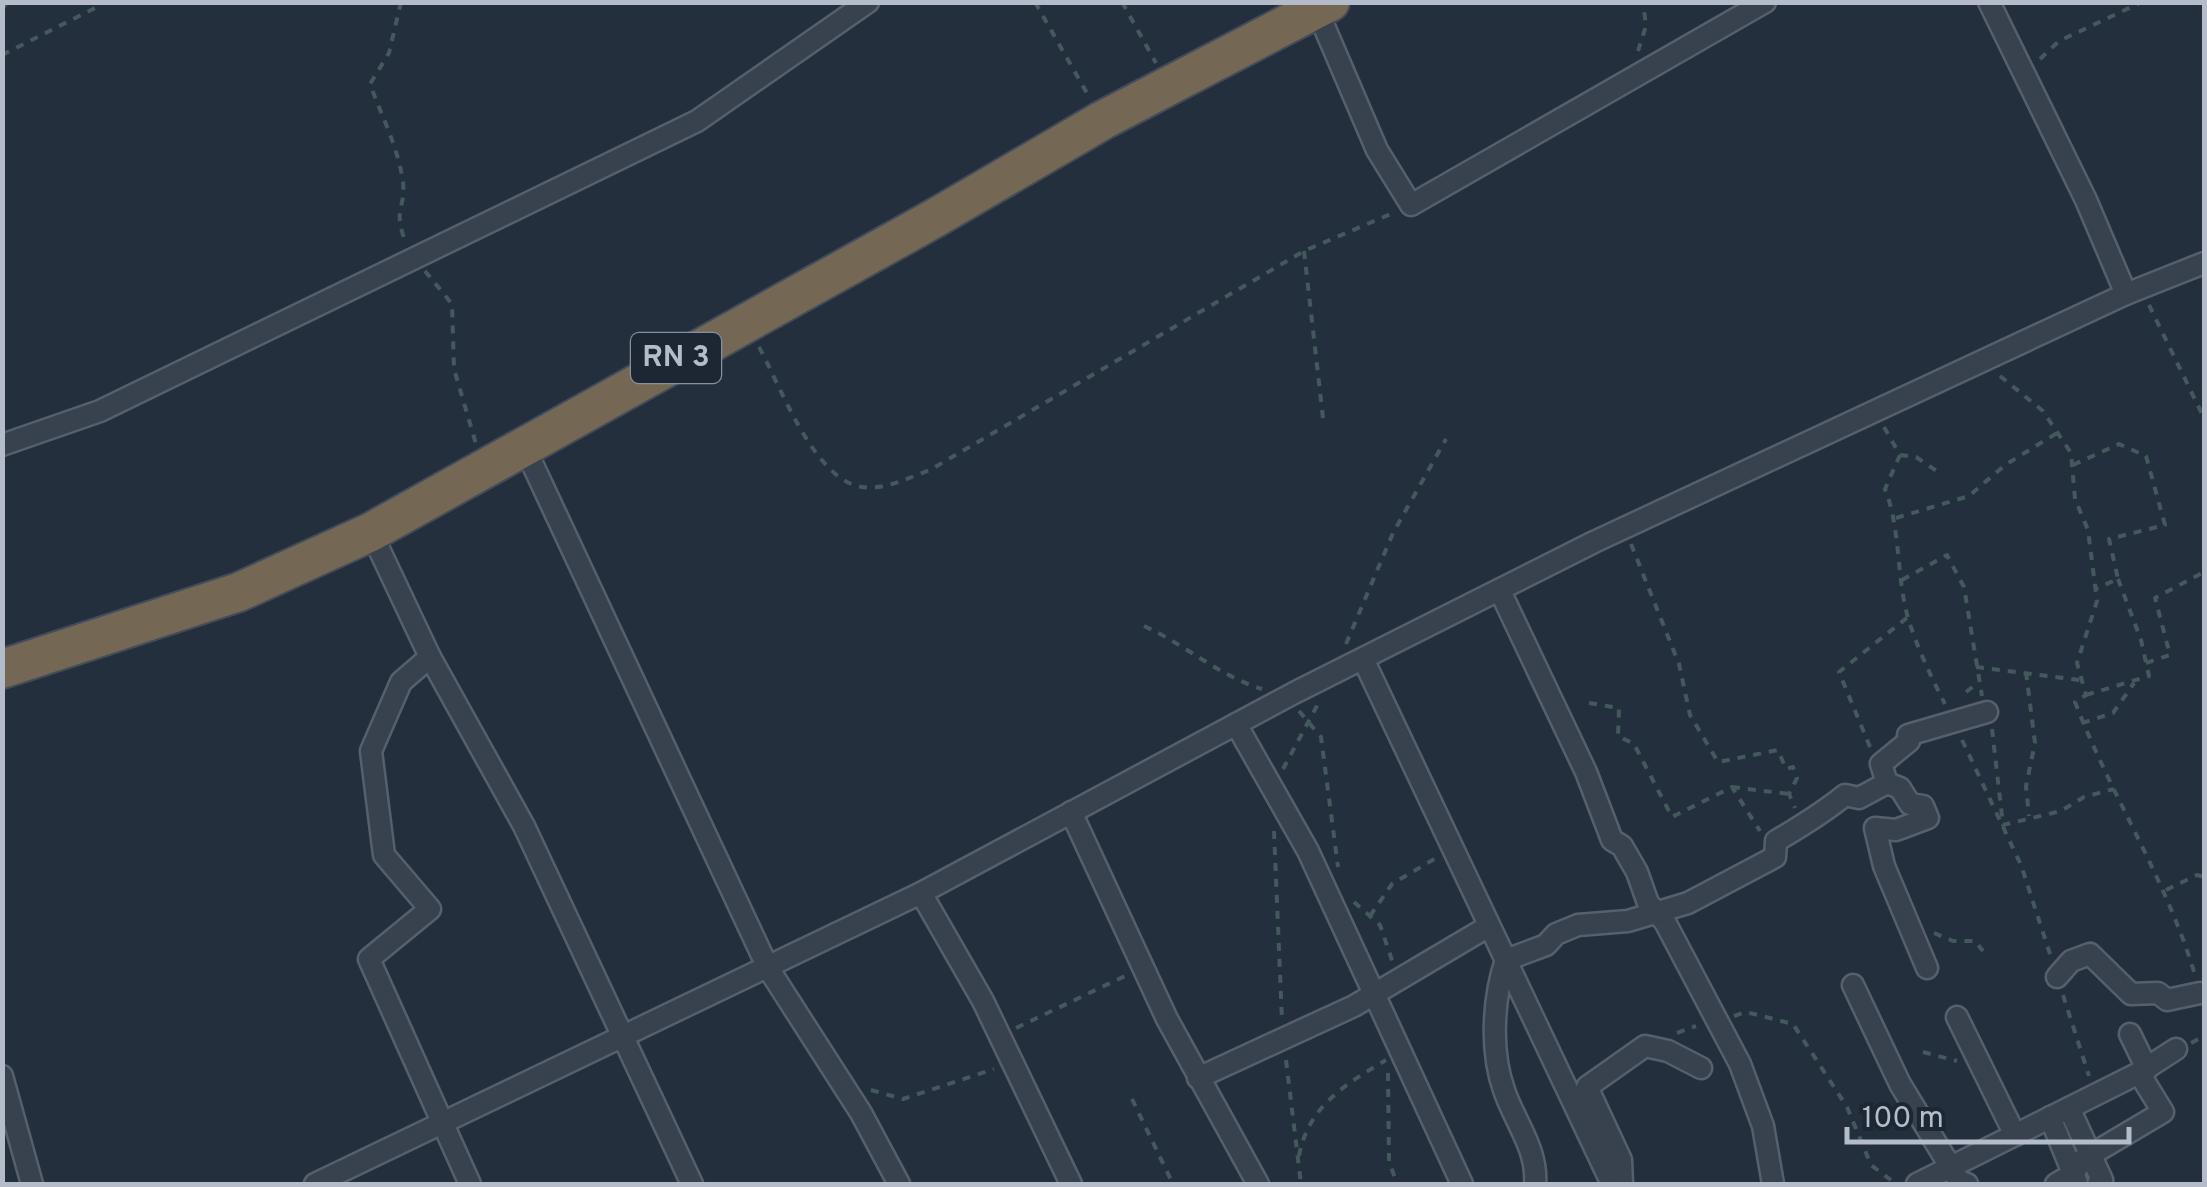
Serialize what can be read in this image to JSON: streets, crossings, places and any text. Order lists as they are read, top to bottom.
{
  "streets": {
    "highway": ["RN 3"]
  },
  "scale_bar": "100 m"
}
